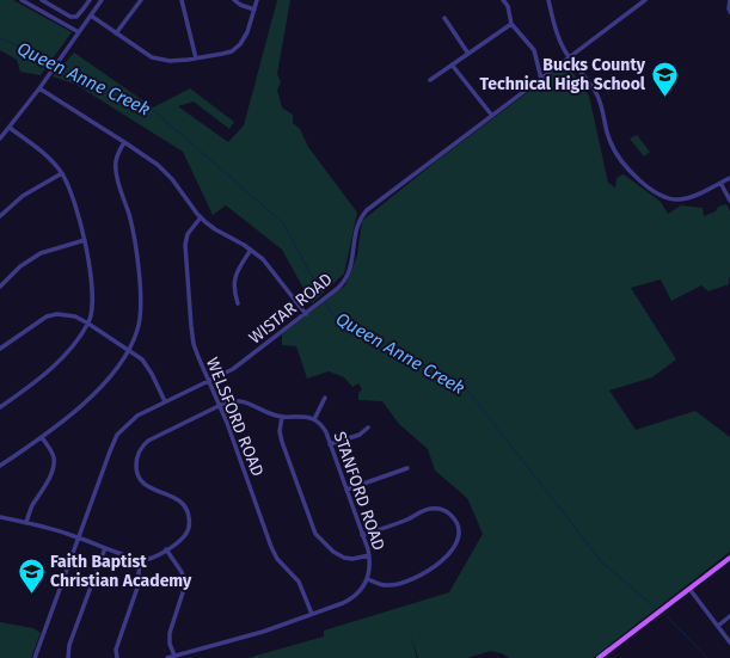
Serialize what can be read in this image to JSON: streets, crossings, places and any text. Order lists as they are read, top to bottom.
{
  "streets": {
    "street": ["WISTAR ROAD", "WELSFORD ROAD", "STANFORD ROAD"]
  },
  "crossings": [
    ["WISTAR ROAD", "WELSFORD ROAD"],
    ["WELSFORD ROAD", "STANFORD ROAD"]
  ],
  "water": ["Queen Anne Creek"],
  "places": {
    "school or university": ["Bucks County Technical High School", "Faith Baptist Christian Academy"]
  }
}
